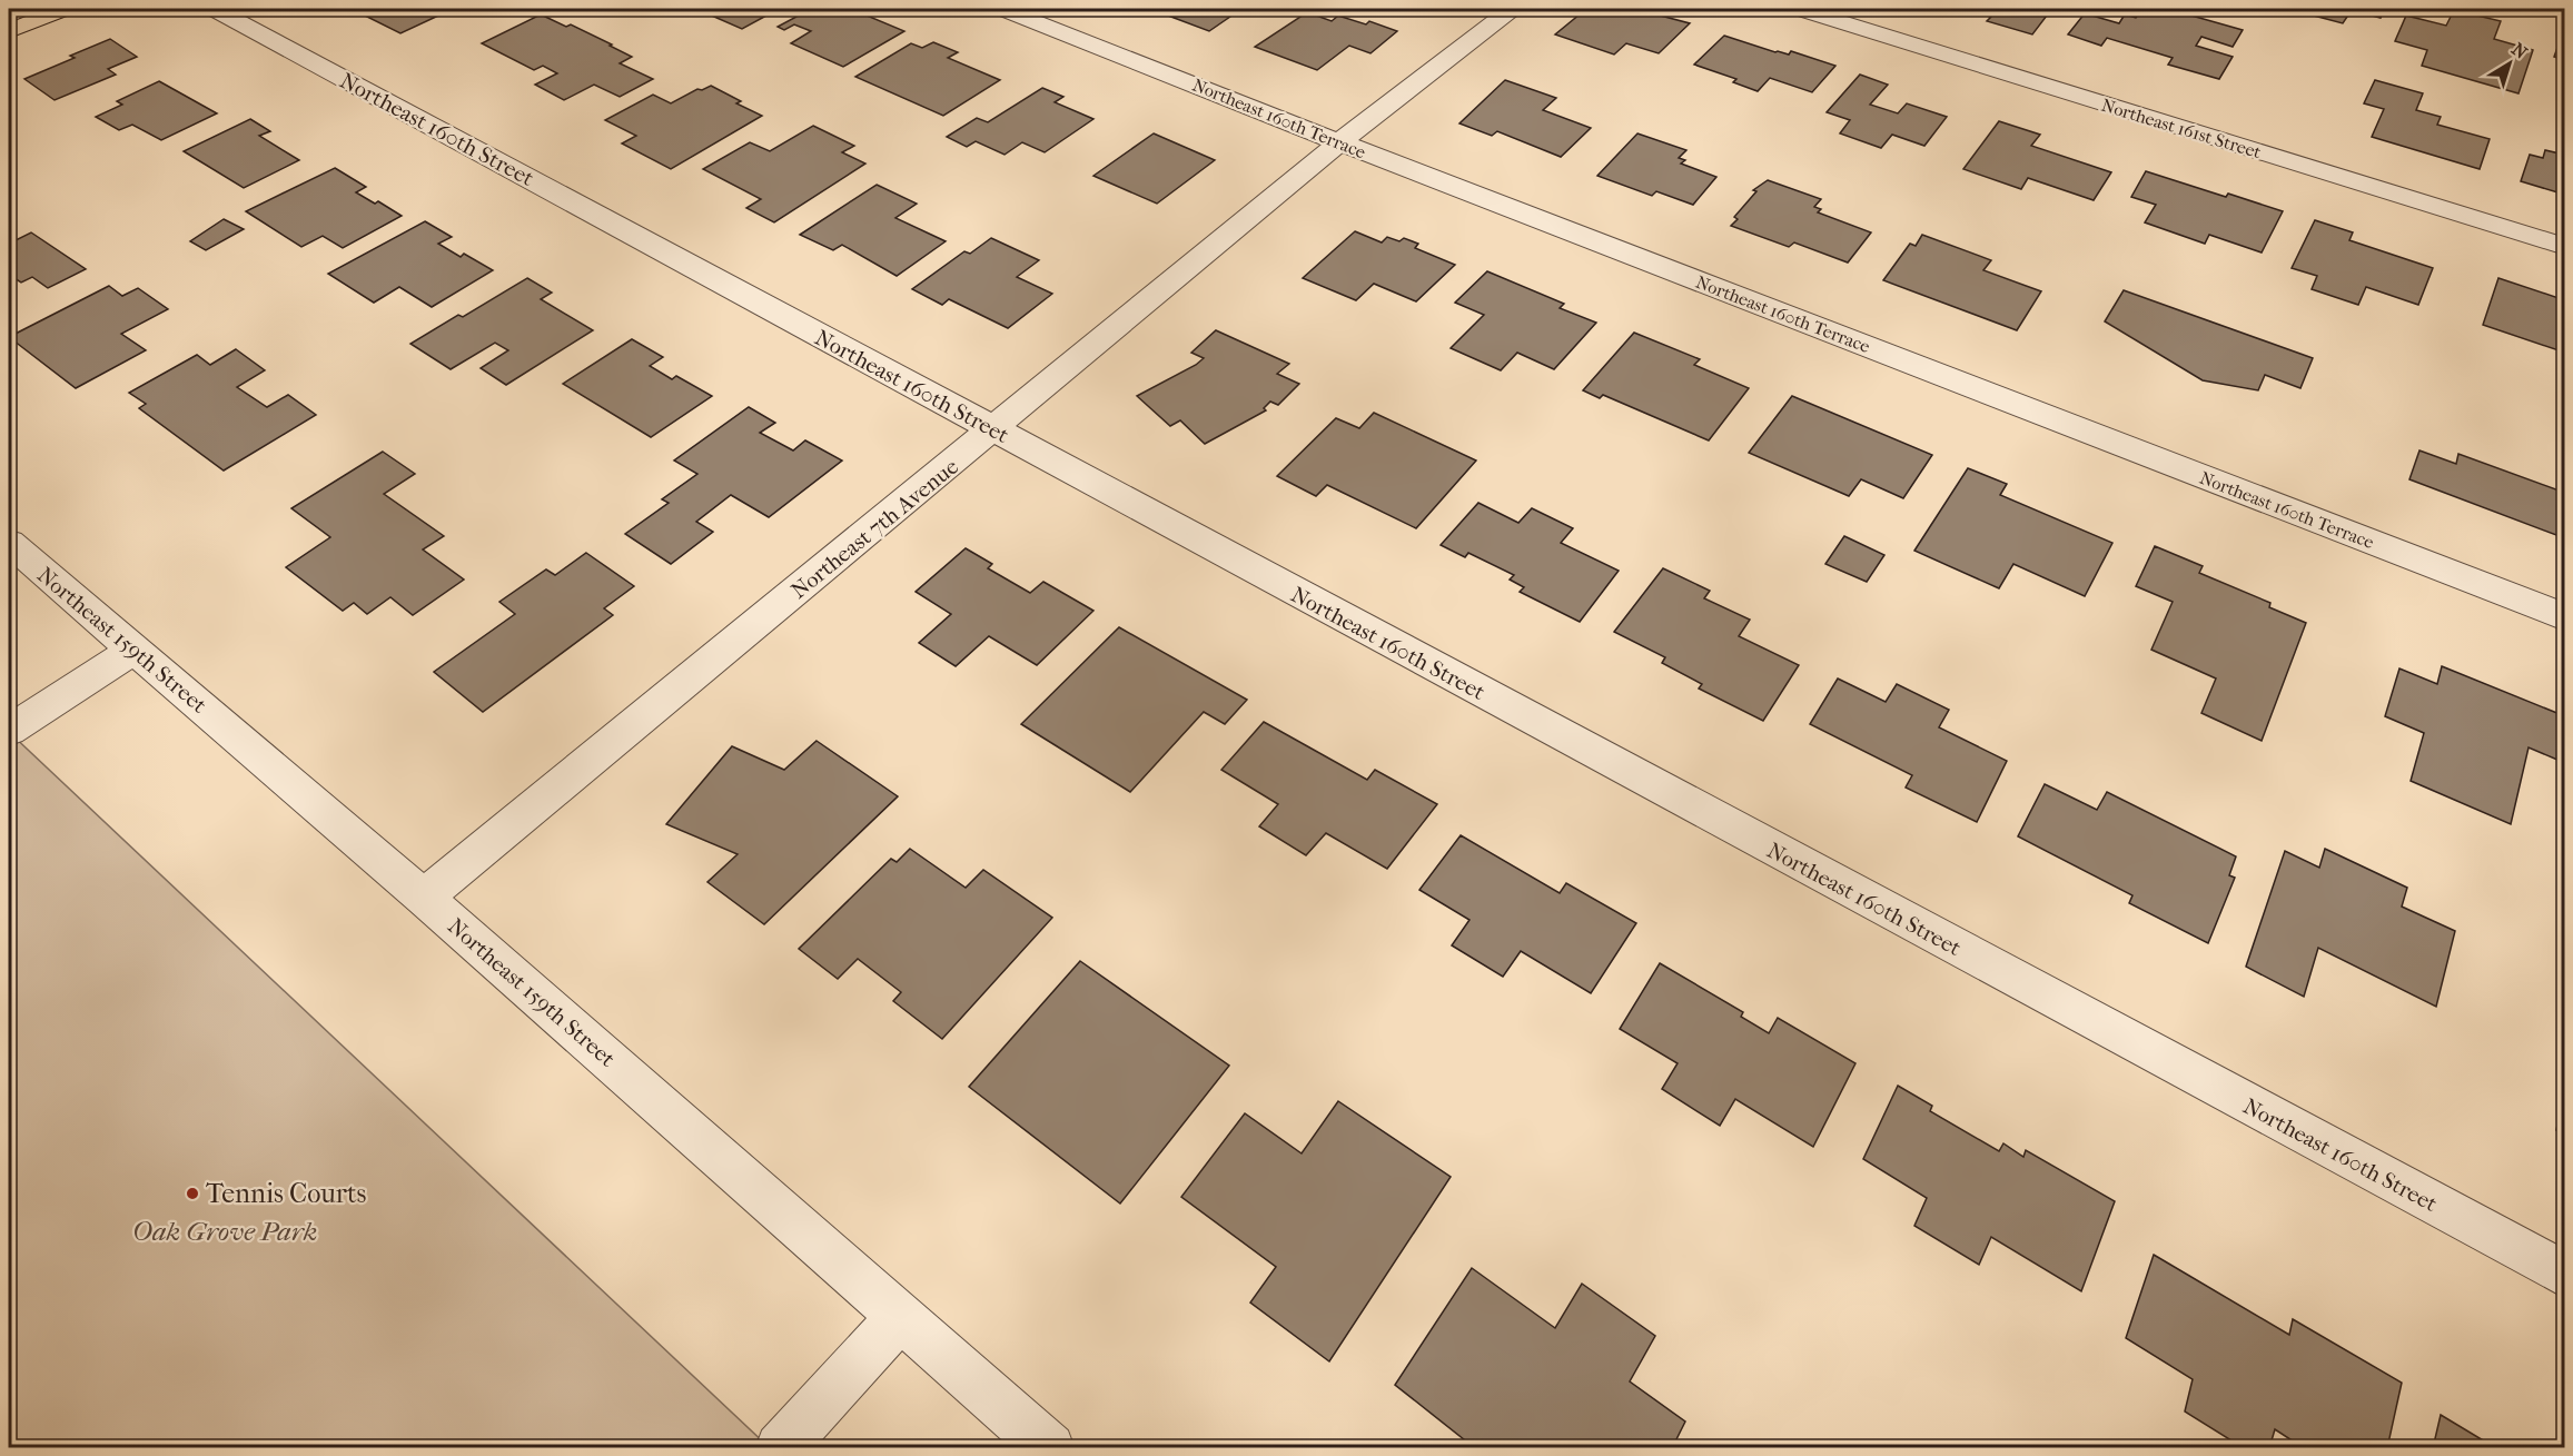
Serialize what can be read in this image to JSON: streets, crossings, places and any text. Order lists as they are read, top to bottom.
{
  "streets": {
    "street": [
      "Northeast 160th Terrace",
      "Northeast 161st Street",
      "Northeast 160th Street",
      "Northeast 7th Avenue",
      "Northeast 159th Street"
    ]
  },
  "crossings": [
    ["Northeast 160th Terrace", "Northeast 7th Avenue"],
    ["Northeast 160th Street", "Northeast 7th Avenue"],
    ["Northeast 7th Avenue", "Northeast 159th Street"]
  ],
  "parks": ["Oak Grove Park"],
  "places": ["Tennis Courts"],
  "north": "top right"
}
